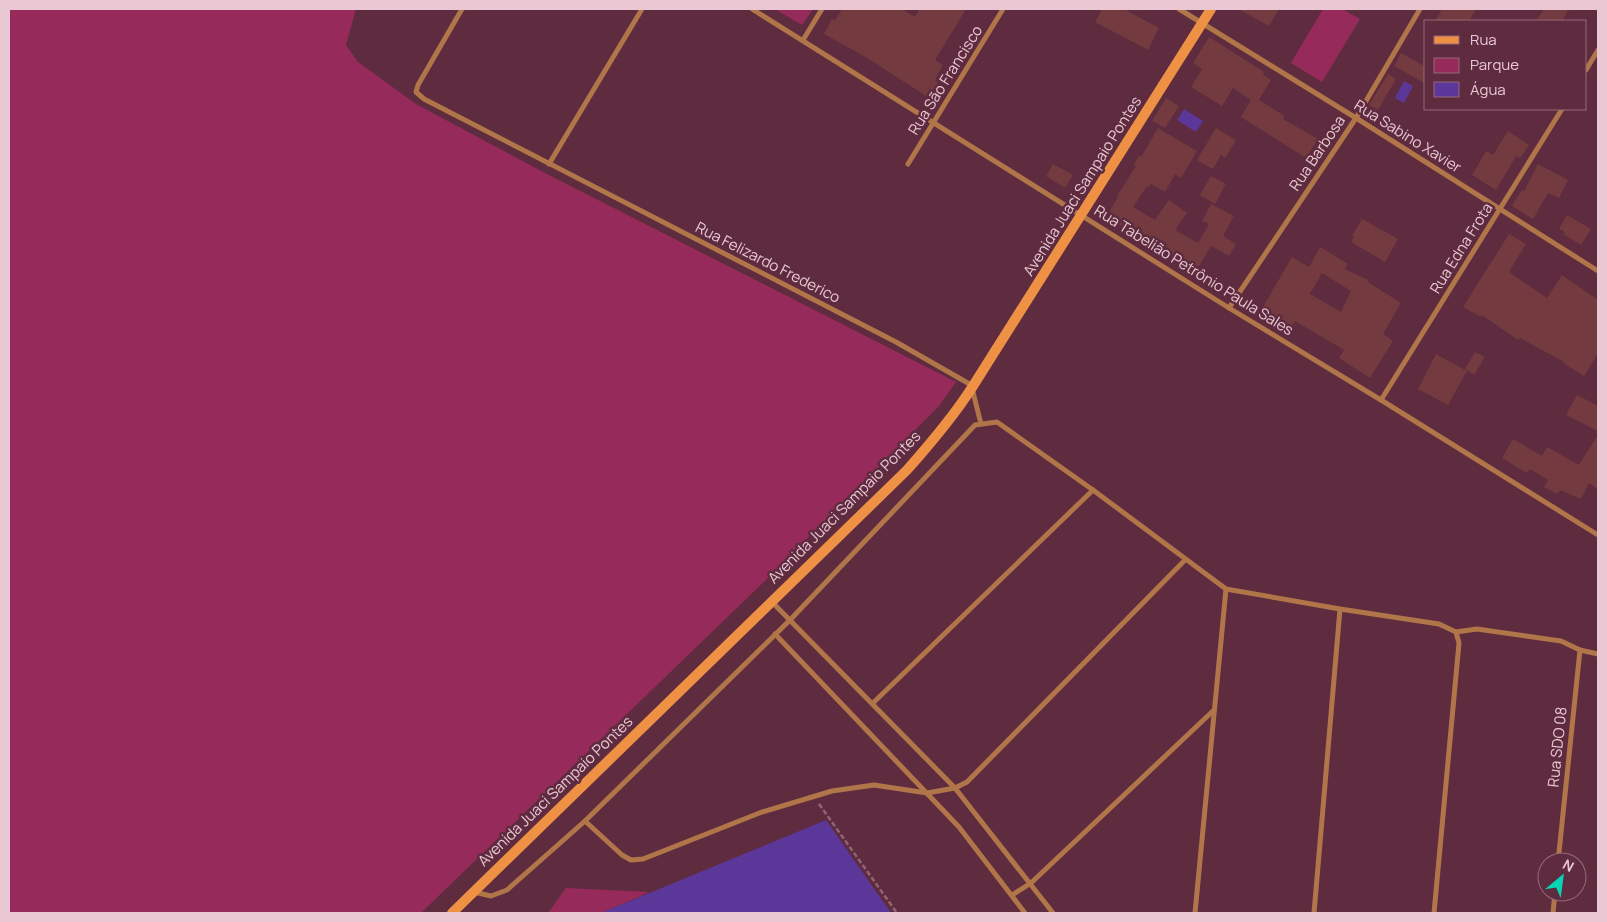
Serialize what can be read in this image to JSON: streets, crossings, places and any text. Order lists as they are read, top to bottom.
{
  "streets": {
    "main road": ["Avenida Juaci Sampaio Pontes"],
    "street": [
      "Rua São Francisco",
      "Rua Sabino Xavier",
      "Rua Barbosa",
      "Rua Edna Frota",
      "Rua Felizardo Frederico",
      "Rua Tabelião Petrônio Paula Sales",
      "Rua SDO 08"
    ]
  },
  "crossings": [
    ["Rua São Francisco", "Rua Tabelião Petrônio Paula Sales"],
    ["Rua Sabino Xavier", "Rua Barbosa"],
    ["Rua Sabino Xavier", "Avenida Juaci Sampaio Pontes"],
    ["Rua Sabino Xavier", "Rua Edna Frota"],
    ["Rua Barbosa", "Rua Tabelião Petrônio Paula Sales"],
    ["Avenida Juaci Sampaio Pontes", "Rua Felizardo Frederico"],
    ["Avenida Juaci Sampaio Pontes", "Rua Tabelião Petrônio Paula Sales"],
    ["Rua Edna Frota", "Rua Tabelião Petrônio Paula Sales"]
  ],
  "legend": ["Rua", "Parque", "Água"],
  "north": "top right"
}
